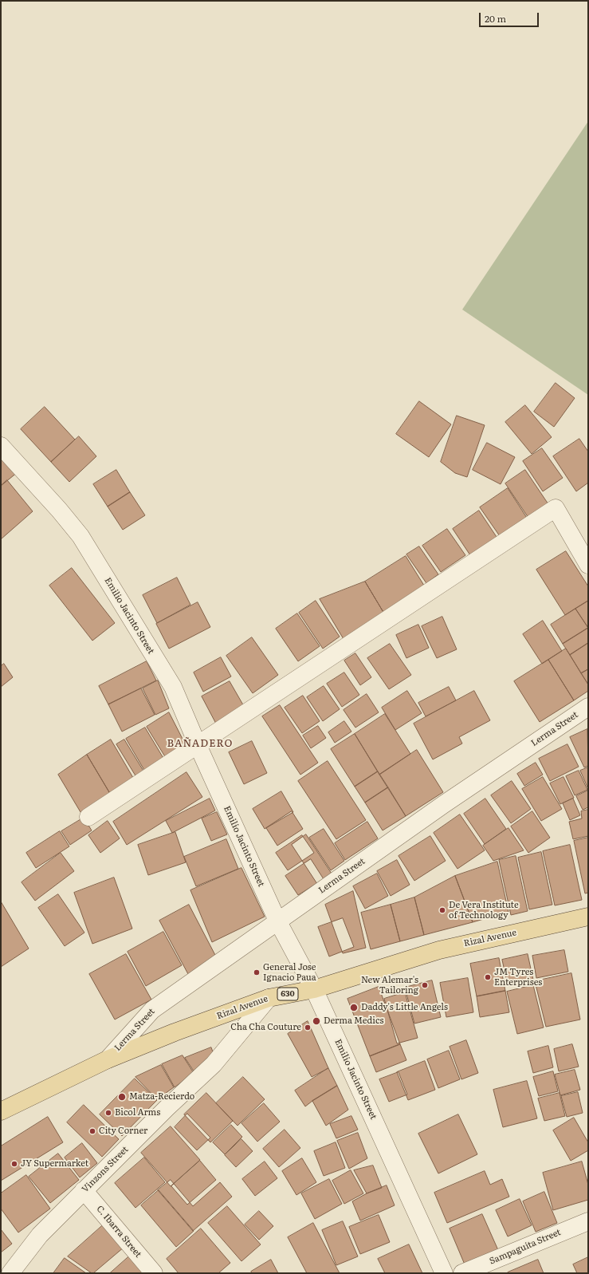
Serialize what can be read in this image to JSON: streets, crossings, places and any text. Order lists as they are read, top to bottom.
{
  "streets": {
    "main road": ["Rizal Avenue", "630"],
    "street": [
      "Emilio Jacinto Street",
      "Lerma Street",
      "Vinzons Street",
      "C. Ibarra Street",
      "Sampaguita Street"
    ]
  },
  "crossings": [
    ["Emilio Jacinto Street", "Lerma Street"],
    ["Emilio Jacinto Street", "Rizal Avenue"],
    ["Lerma Street", "Rizal Avenue"],
    ["Rizal Avenue", "Vinzons Street"],
    ["Vinzons Street", "C. Ibarra Street"]
  ],
  "districts": ["BAÑADERO"],
  "places": [
    "De Vera Institute of Technology",
    "General Jose Ignacio Paua",
    "JM Tyres Enterprises",
    "New Alemar's Tailoring",
    "Daddy's Little Angels",
    "Derma Medics",
    "Cha Cha Couture",
    "Matza-Recierdo",
    "Bicol Arms",
    "City Corner",
    "JY Supermarket"
  ],
  "scale_bar": "20 m"
}
